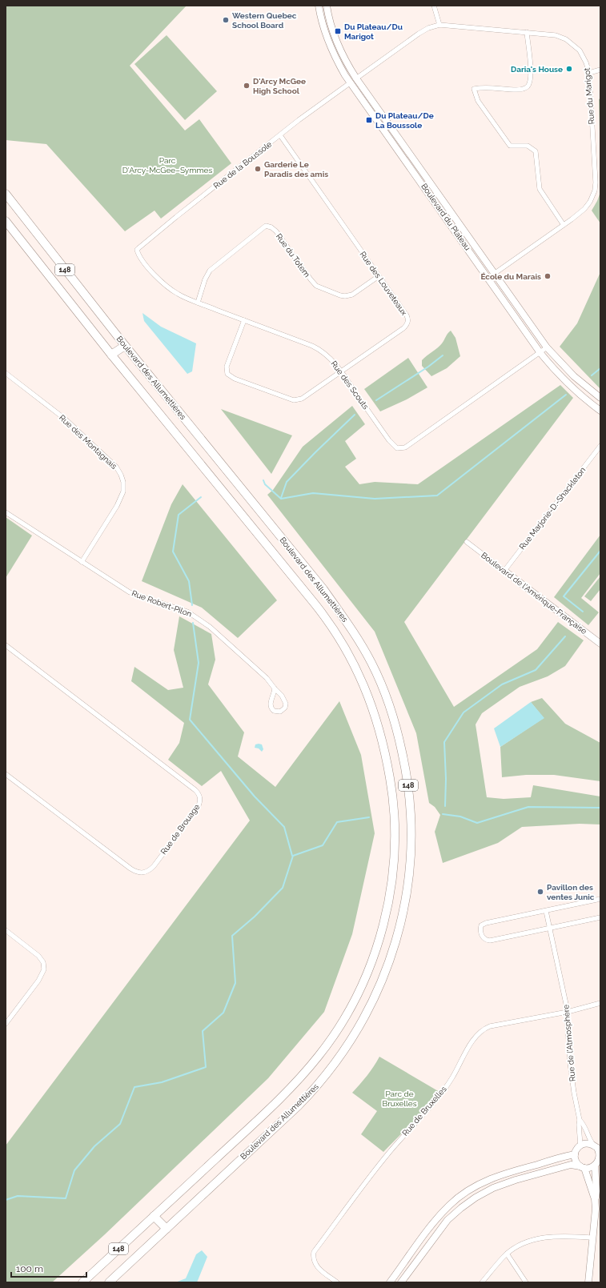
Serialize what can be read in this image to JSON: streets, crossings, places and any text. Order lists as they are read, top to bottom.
{
  "streets": {
    "highway": ["148", "Boulevard des Allumettières"],
    "main road": ["Boulevard du Plateau", "Boulevard de l'Amérique-Française"],
    "street": [
      "Rue du Marigot",
      "Rue de la Boussole",
      "Rue du Totem",
      "Rue des Louveteaux",
      "Rue des Scouts",
      "Rue des Montagnais",
      "Rue Marjorie-D.-Shackleton",
      "Rue Robert-Pilon",
      "Rue de Brouage",
      "Rue de l'Atmosphère",
      "Rue de Bruxelles"
    ]
  },
  "crossings": [
    ["Rue du Marigot", "Boulevard du Plateau"],
    ["Rue de la Boussole", "Boulevard du Plateau"],
    ["Rue de la Boussole", "Rue des Louveteaux"],
    ["Rue de la Boussole", "Rue des Scouts"],
    ["Boulevard du Plateau", "Rue des Scouts"],
    ["Rue du Totem", "Rue des Louveteaux"],
    ["Rue du Totem", "Rue des Scouts"],
    ["Rue des Louveteaux", "Rue des Scouts"],
    ["Rue des Montagnais", "Rue Robert-Pilon"],
    ["Rue Marjorie-D.-Shackleton", "Boulevard de l'Amérique-Française"],
    ["Rue de l'Atmosphère", "Rue de Bruxelles"]
  ],
  "parks": ["Parc D'Arcy-McGee–Symmes", "Parc de Bruxelles"],
  "places": {
    "other": [
      "Western Quebec School Board",
      "Daria's House",
      "D'Arcy McGee High School",
      "Garderie Le Paradis des amis",
      "École du Marais",
      "Pavillon des ventes Junic"
    ],
    "transit": ["Du Plateau/Du Marigot", "Du Plateau/De La Boussole"]
  },
  "scale_bar": "100 m"
}
